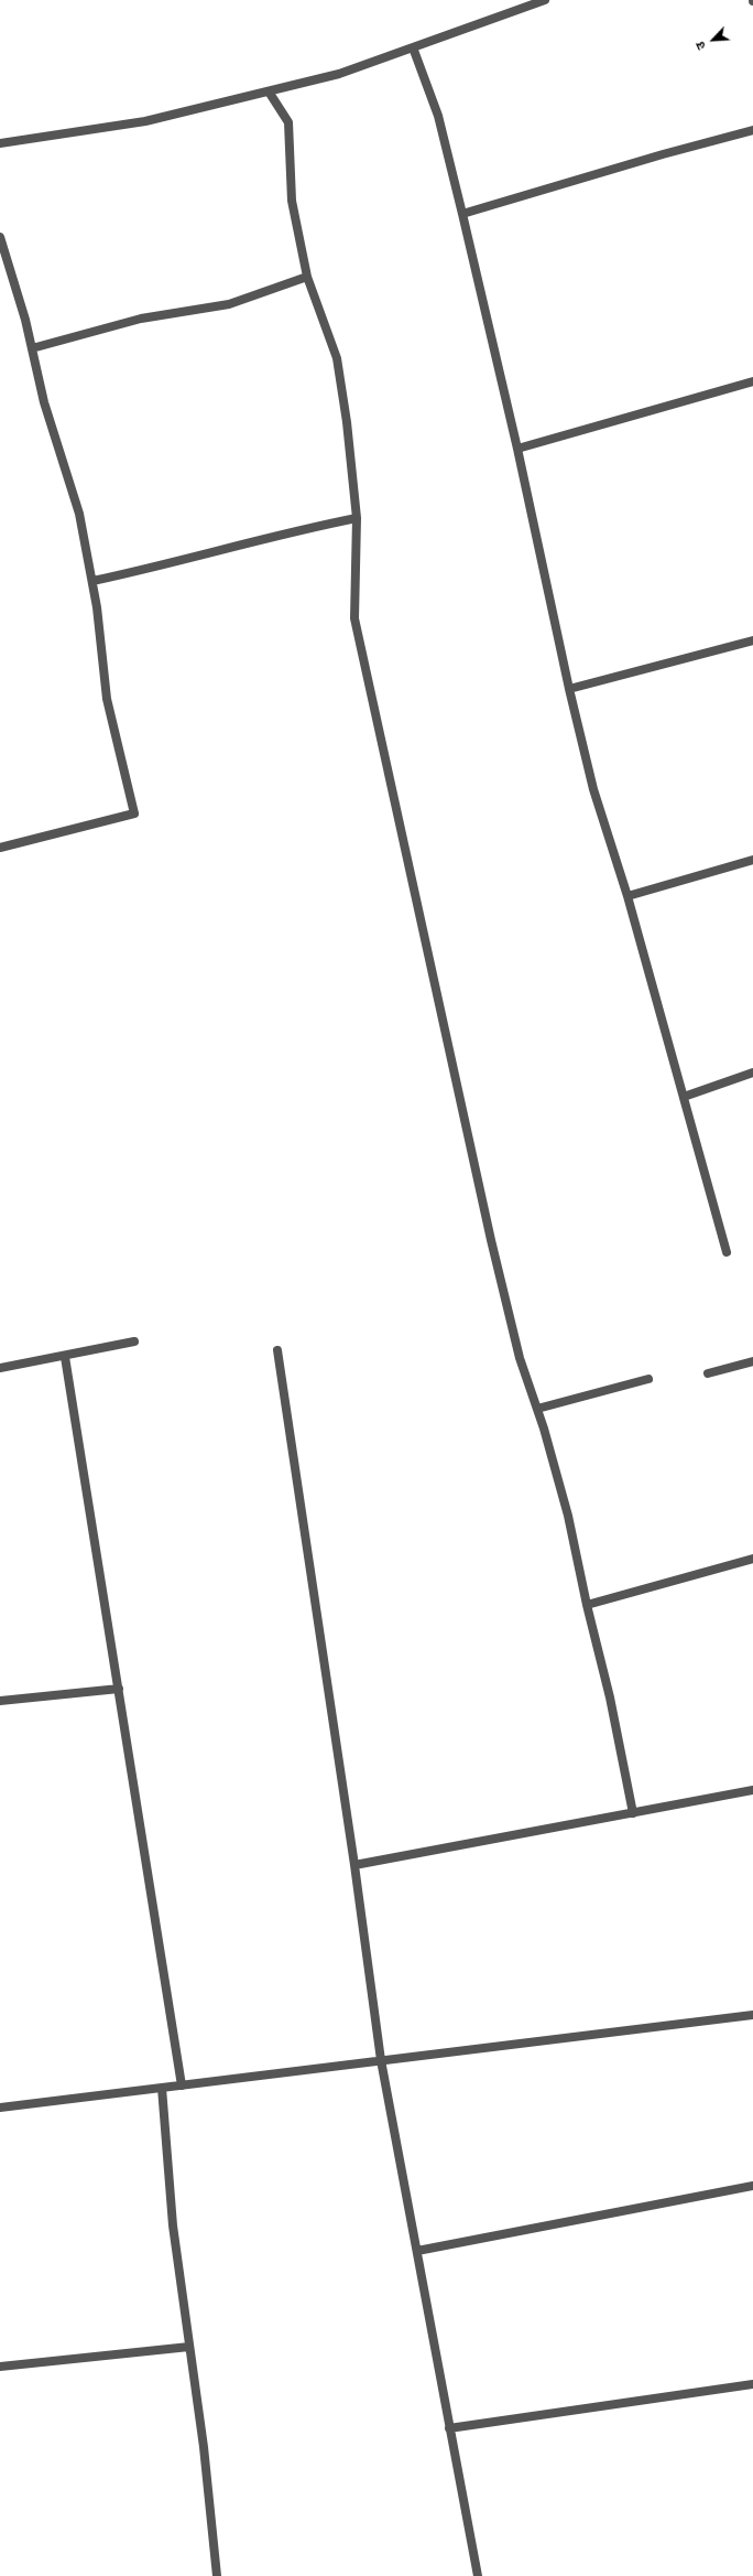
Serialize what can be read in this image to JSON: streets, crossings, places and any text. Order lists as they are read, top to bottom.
{
  "north": "bottom left"
}
